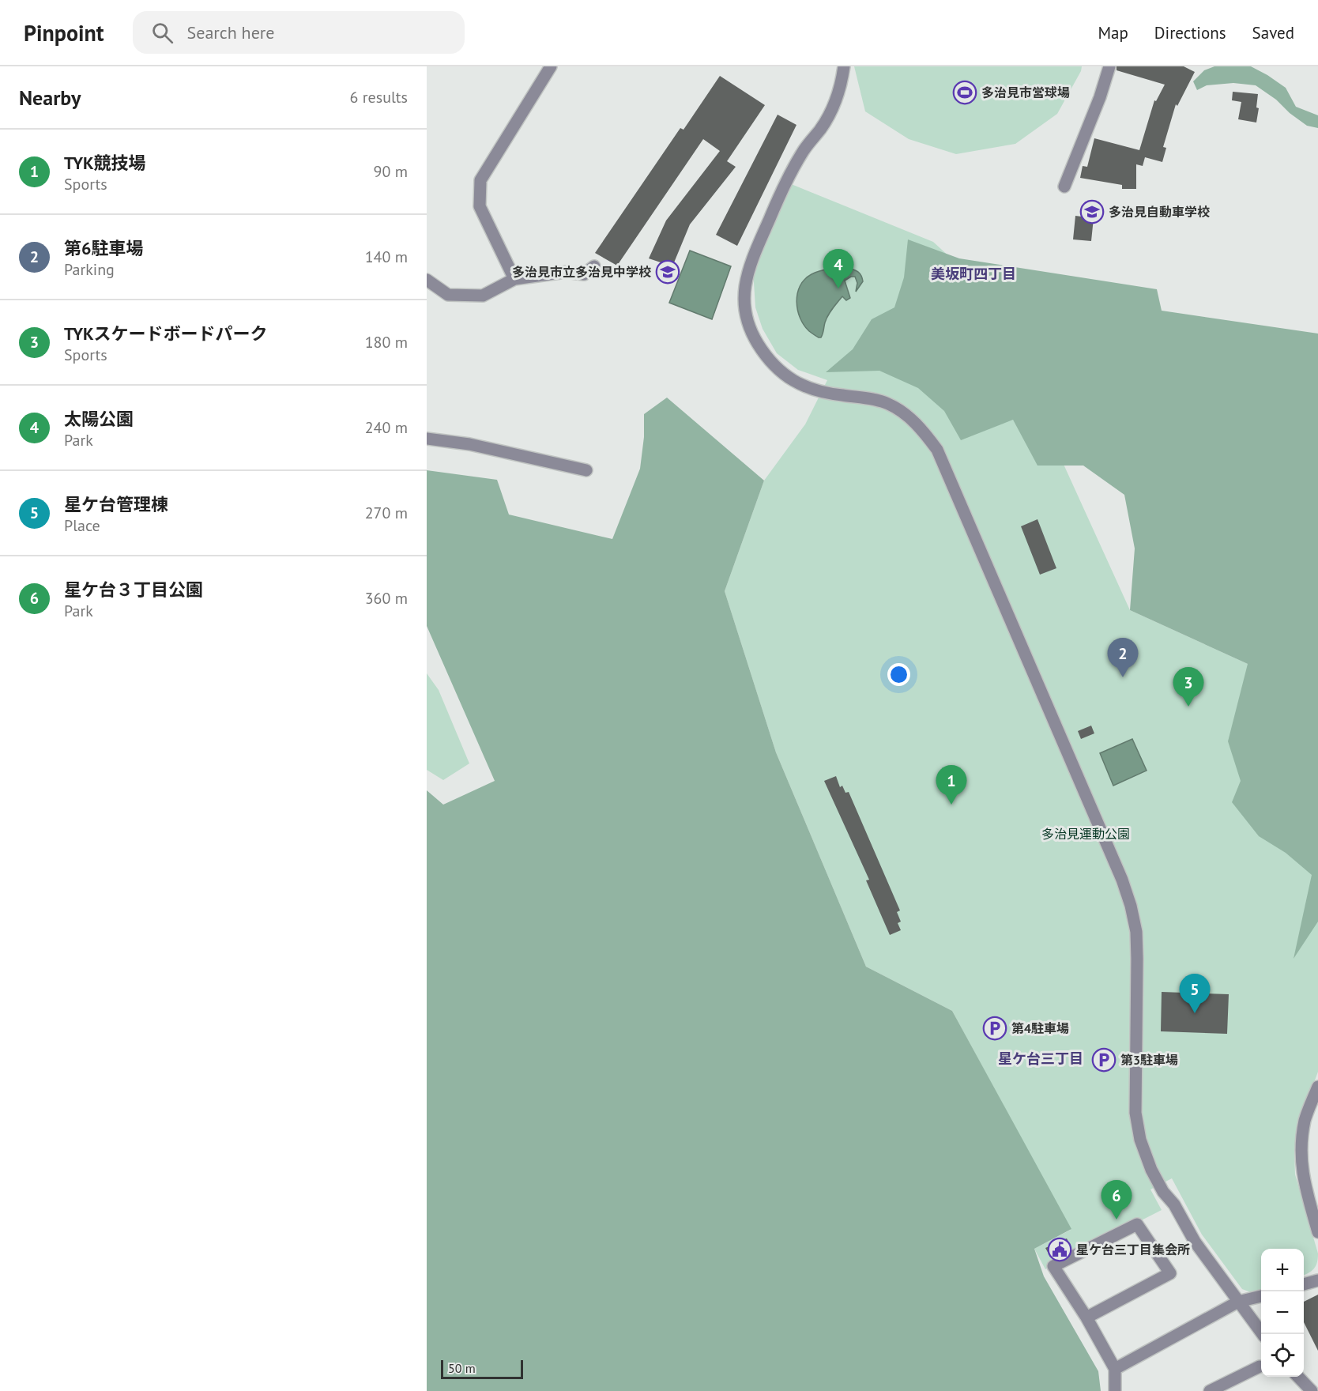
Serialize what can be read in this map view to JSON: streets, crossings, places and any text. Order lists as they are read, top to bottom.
{
  "districts": ["美坂町四丁目", "星ケ台三丁目"],
  "parks": ["多治見運動公園"],
  "places": {
    "sports": ["多治見市営球場"],
    "school or university": ["多治見自動車学校", "多治見市立多治見中学校"],
    "parking": ["第4駐車場", "第3駐車場"],
    "public building": ["星ケ台三丁目集会所"]
  },
  "scale_bar": "50 m",
  "page": {
    "header": "Pinpoint",
    "search": "Search here",
    "nav": ["Map", "Directions", "Saved"],
    "heading": ["Nearby", "6 results"],
    "list": [
      {
        "mark": "1",
        "name": "TYK競技場",
        "note": "Sports",
        "value": "90 m"
      },
      {
        "mark": "2",
        "name": "第6駐車場",
        "note": "Parking",
        "value": "140 m"
      },
      {
        "mark": "3",
        "name": "TYKスケードボードパーク",
        "note": "Sports",
        "value": "180 m"
      },
      {
        "mark": "4",
        "name": "太陽公園",
        "note": "Park",
        "value": "240 m"
      },
      {
        "mark": "5",
        "name": "星ケ台管理棟",
        "note": "Place",
        "value": "270 m"
      },
      {
        "mark": "6",
        "name": "星ケ台３丁目公園",
        "note": "Park",
        "value": "360 m"
      }
    ],
    "pins": [
      "4",
      "2",
      "3",
      "1",
      "5",
      "6"
    ],
    "map_buttons": ["+", "−"],
    "scale": "50 m"
  }
}
